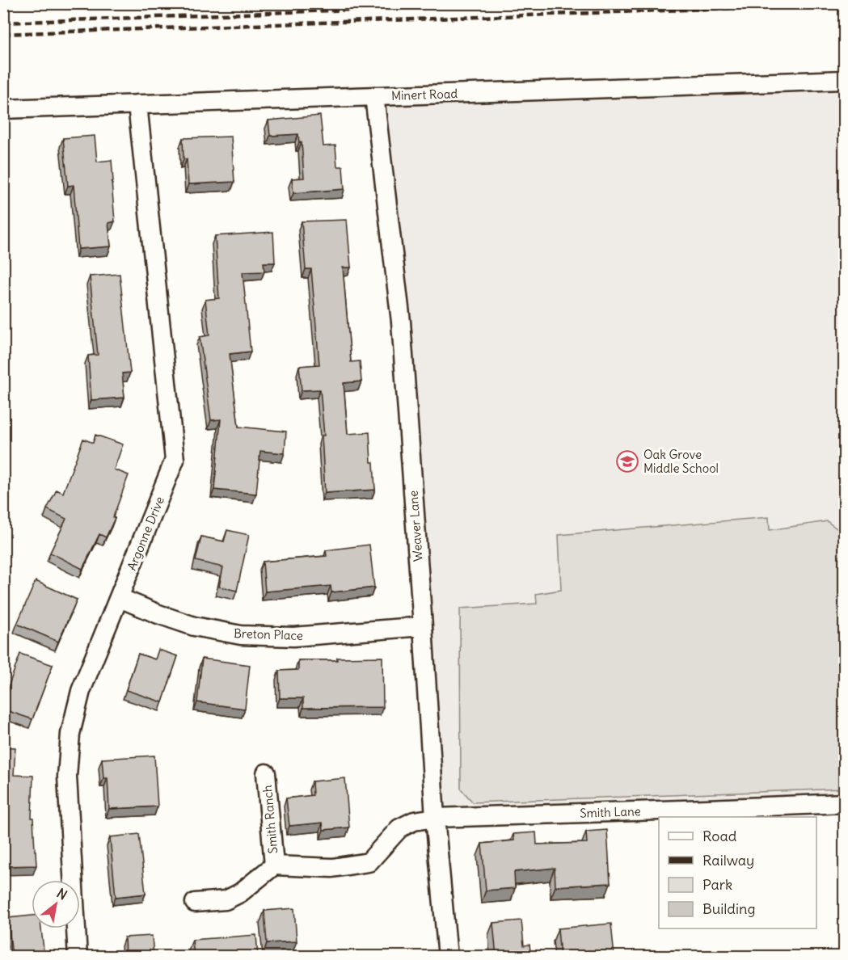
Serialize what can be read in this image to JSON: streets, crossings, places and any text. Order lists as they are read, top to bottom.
{
  "streets": {
    "street": [
      "Minert Road",
      "Weaver Lane",
      "Argonne Drive",
      "Breton Place",
      "Smith Lane",
      "Smith Ranch"
    ]
  },
  "crossings": [
    ["Minert Road", "Weaver Lane"],
    ["Minert Road", "Argonne Drive"],
    ["Weaver Lane", "Breton Place"],
    ["Weaver Lane", "Smith Lane"],
    ["Weaver Lane", "Smith Ranch"],
    ["Argonne Drive", "Breton Place"],
    ["Smith Lane", "Smith Ranch"]
  ],
  "places": {
    "school or university": ["Oak Grove Middle School"]
  },
  "legend": [
    "Road",
    "Railway",
    "Park",
    "Building"
  ],
  "north": "top right"
}
